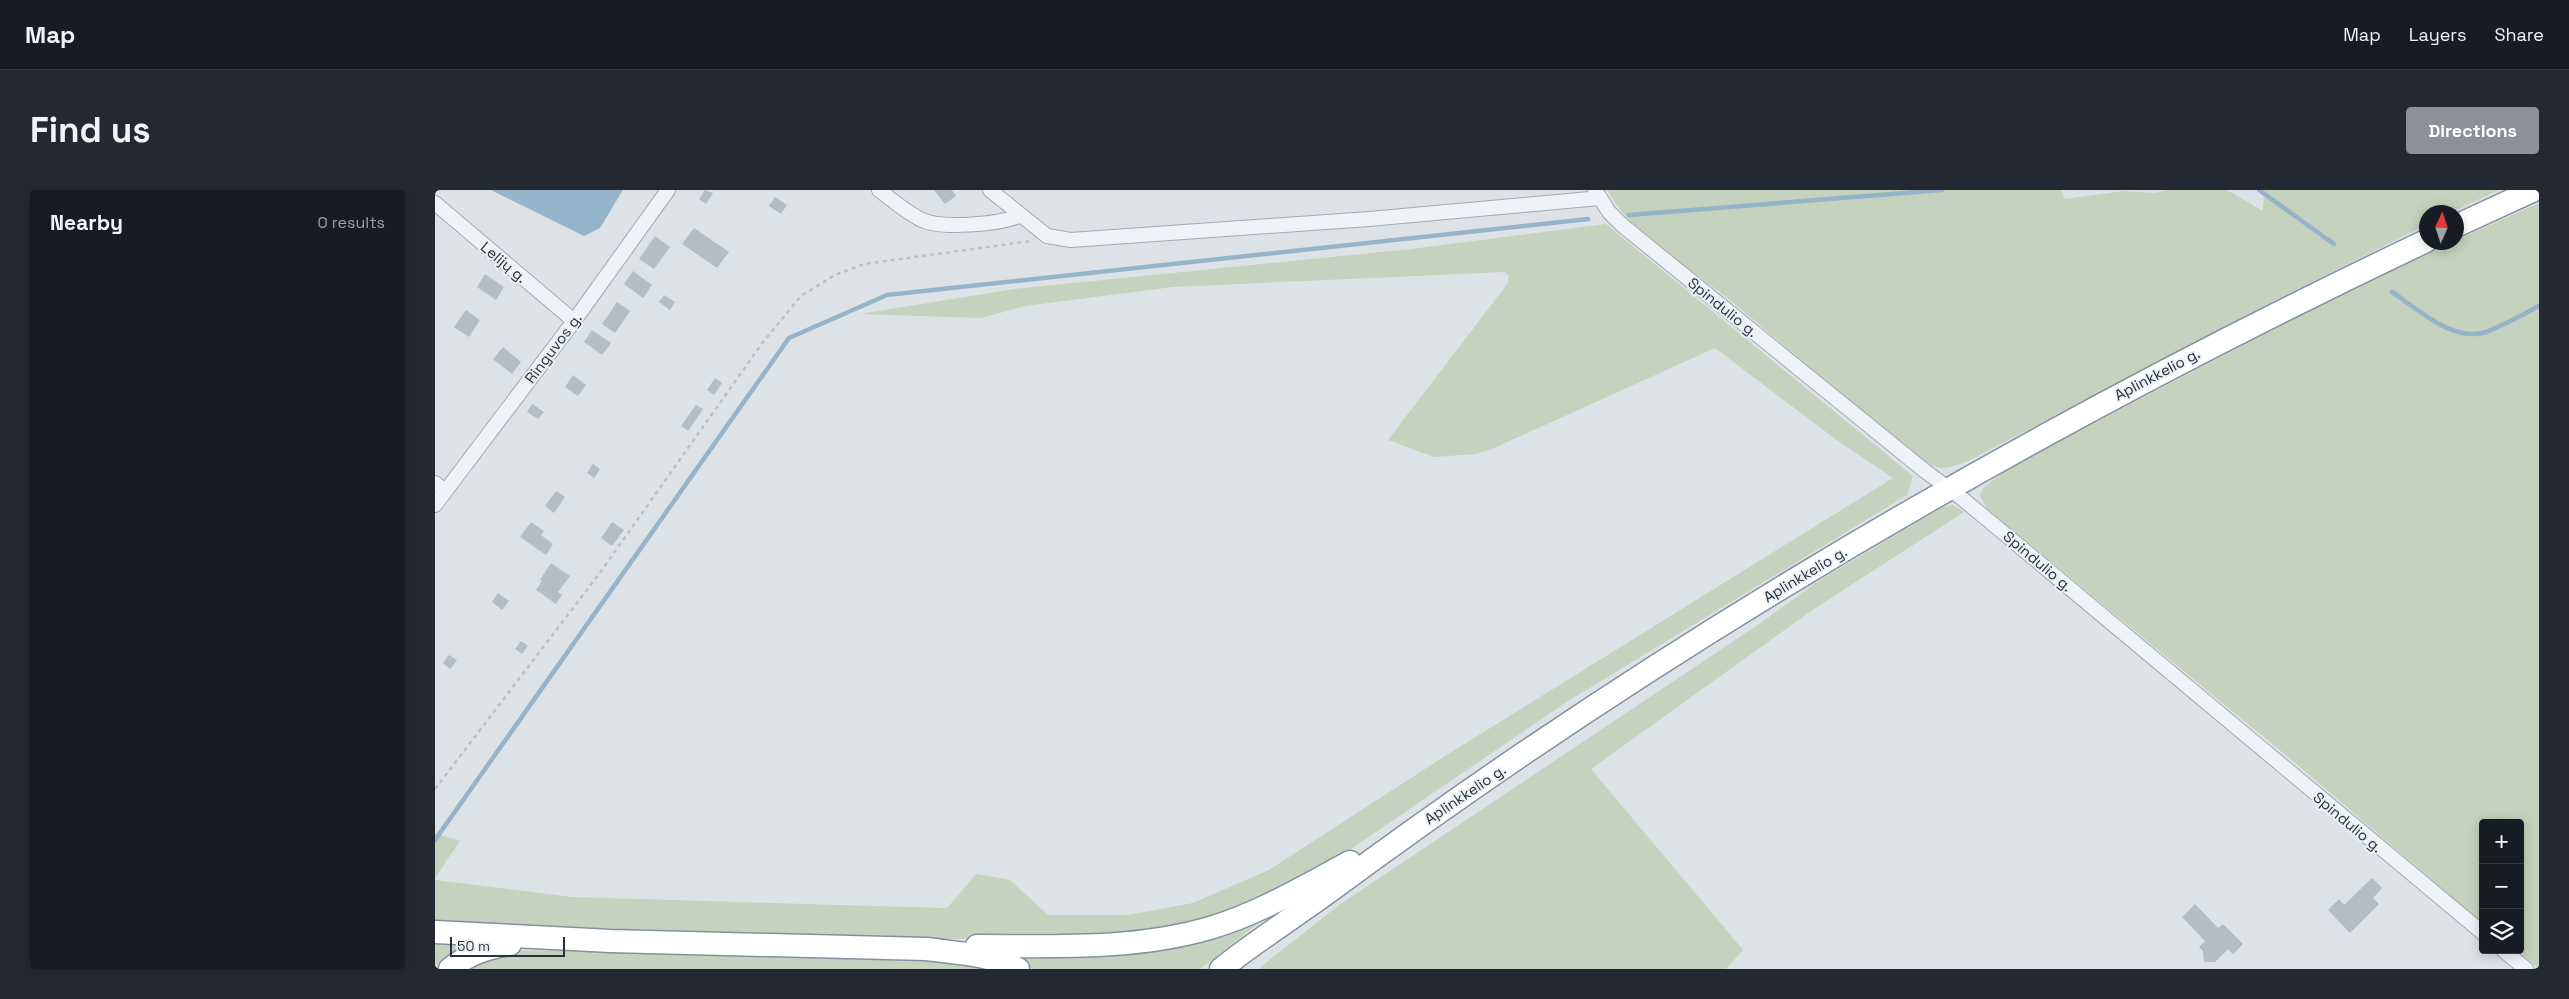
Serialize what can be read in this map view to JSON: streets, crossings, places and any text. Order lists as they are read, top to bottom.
{
  "streets": {
    "highway": ["Aplinkkelio g."],
    "street": ["Lelijų g.", "Spindulio g.", "Ringuvos g."]
  },
  "crossings": [
    ["Lelijų g.", "Ringuvos g."],
    ["Spindulio g.", "Aplinkkelio g."]
  ],
  "scale_bar": "50 m",
  "north": "top",
  "page": {
    "header": "Map",
    "nav": ["Map", "Layers", "Share"],
    "buttons": "Directions",
    "title": "Find us",
    "heading": ["Nearby", "0 results"],
    "map_buttons": ["+", "−"],
    "scale": "50 m"
  }
}
